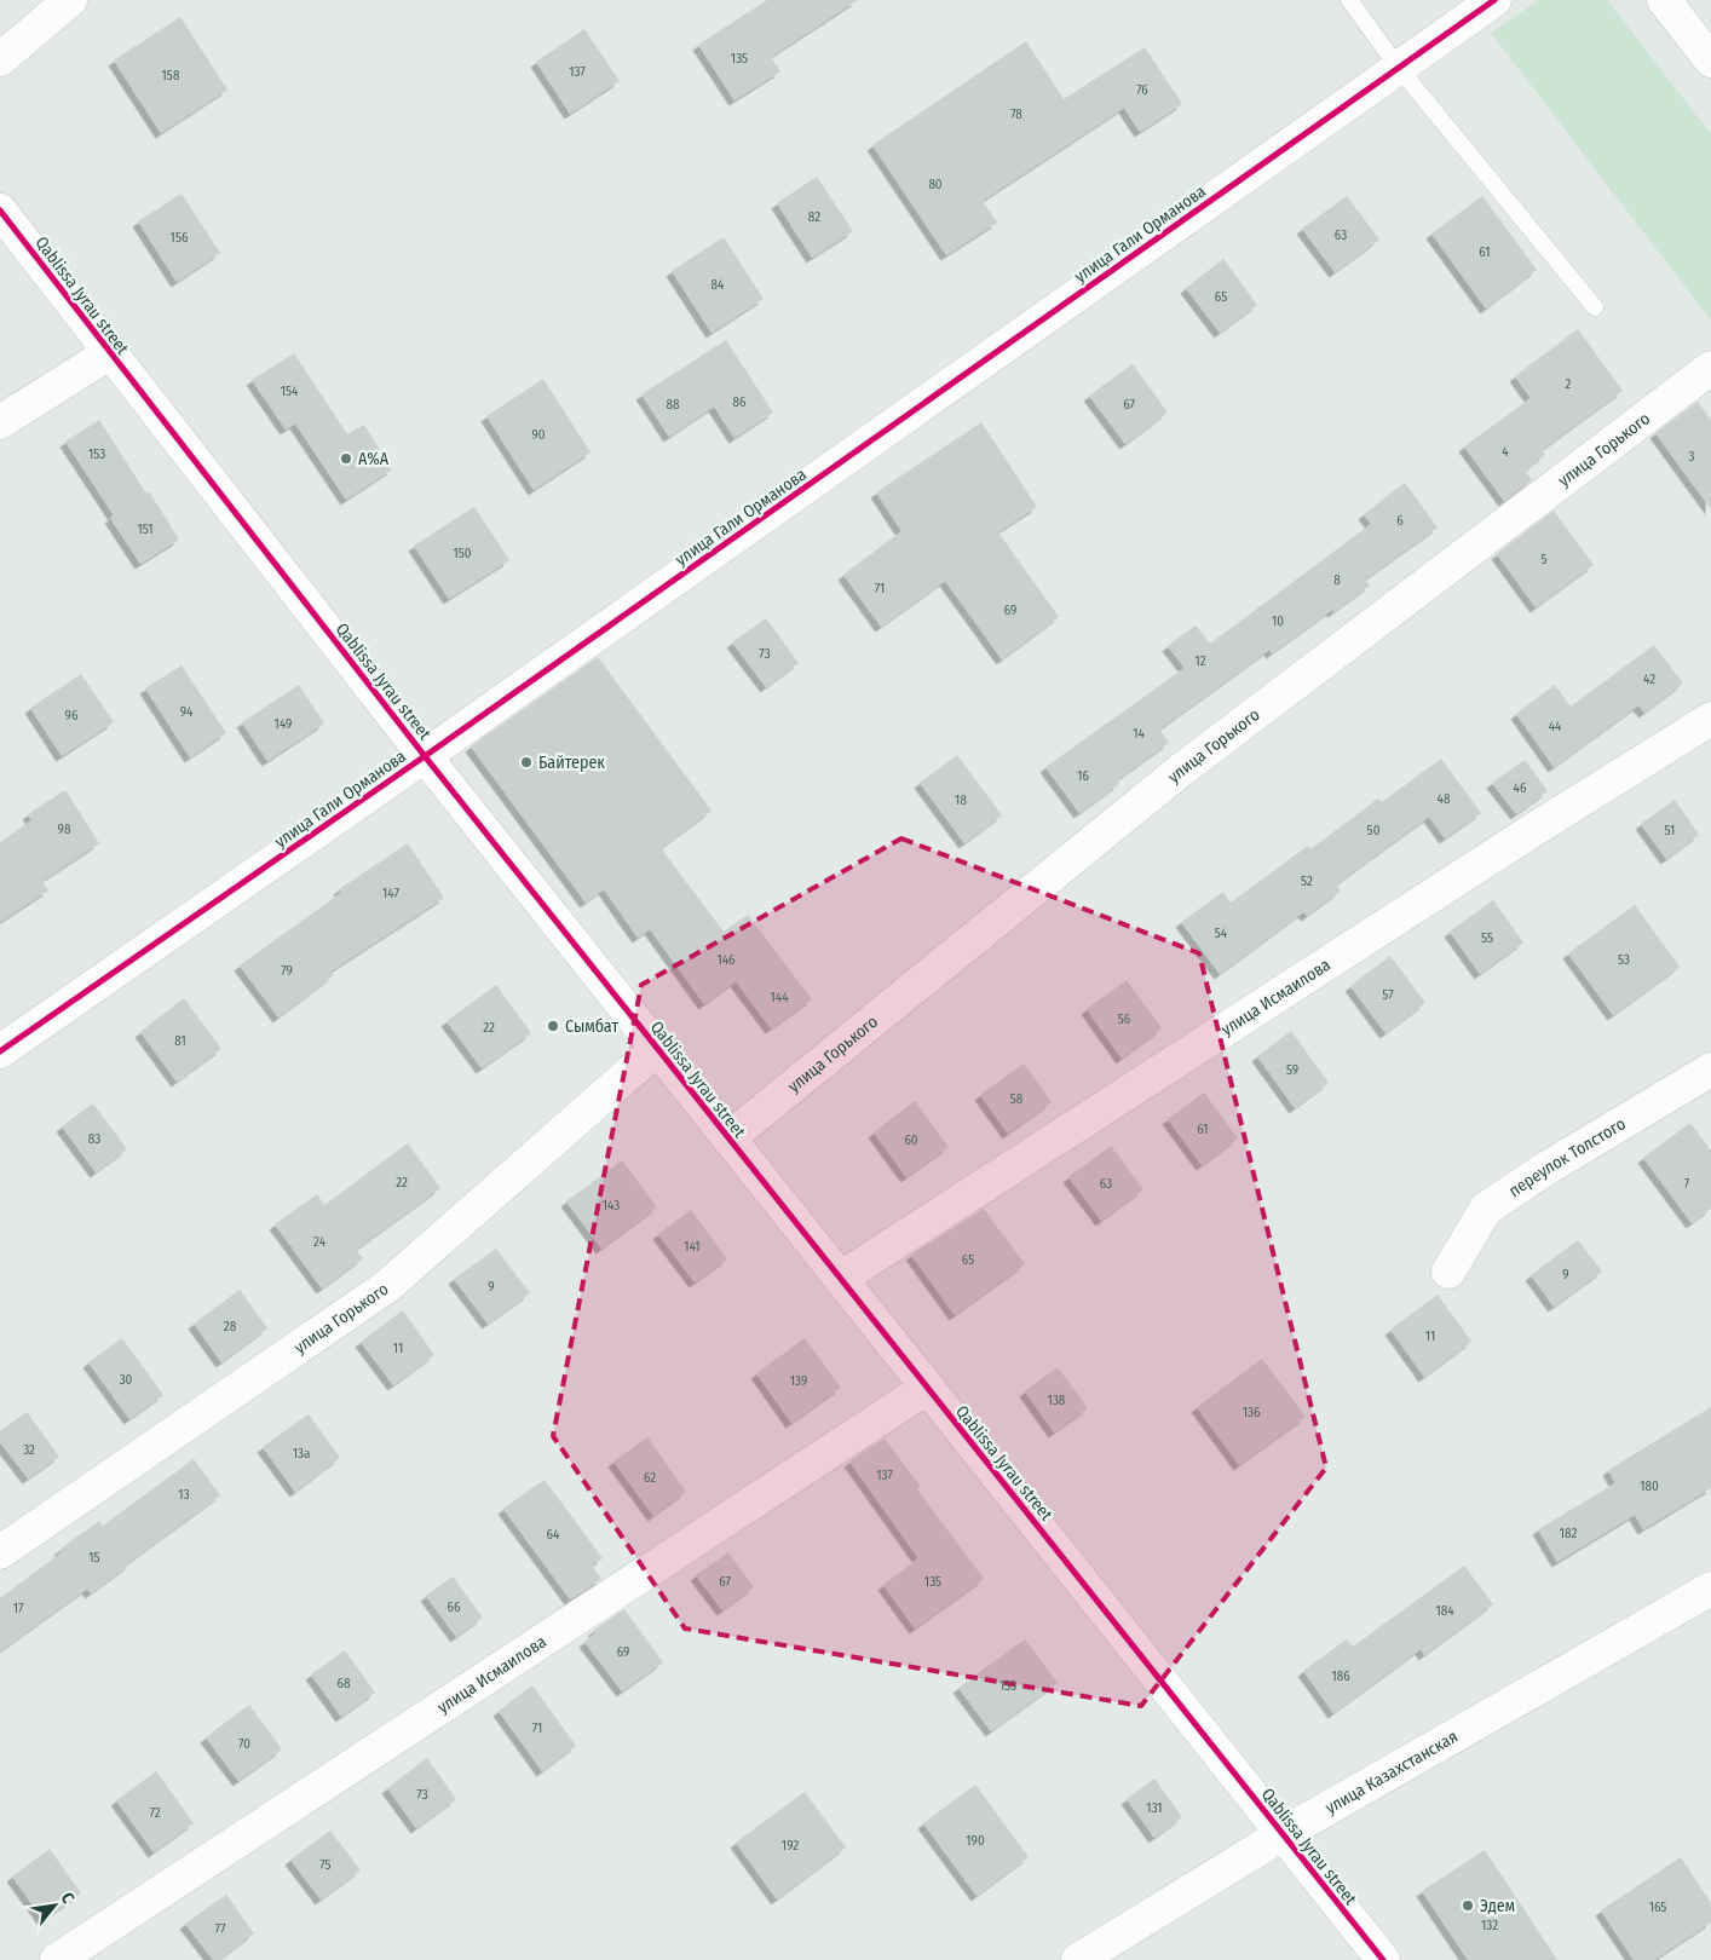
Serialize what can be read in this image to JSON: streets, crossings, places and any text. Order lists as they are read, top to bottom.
{
  "streets": {
    "street": [
      "улица Гали Орманова",
      "Qablissa Jyrau street",
      "улица Горького",
      "улица Исмаилова",
      "переулок Толстого",
      "улица Казахстанская"
    ]
  },
  "crossings": [
    ["улица Гали Орманова", "Qablissa Jyrau street"],
    ["Qablissa Jyrau street", "улица Горького"],
    ["Qablissa Jyrau street", "улица Исмаилова"],
    ["Qablissa Jyrau street", "улица Казахстанская"]
  ],
  "places": [
    "A%A",
    "Байтерек",
    "Сымбат",
    "Эдем"
  ],
  "house_numbers": [
    "135",
    "137",
    "158",
    "76",
    "78",
    "80",
    "82",
    "63",
    "156",
    "61",
    "84",
    "65",
    "2",
    "154",
    "86",
    "88",
    "67",
    "90",
    "4",
    "153",
    "3",
    "6",
    "151",
    "150",
    "5",
    "8",
    "71",
    "69",
    "10",
    "73",
    "12",
    "42",
    "94",
    "96",
    "149",
    "44",
    "14",
    "16",
    "46",
    "48",
    "18",
    "98",
    "50",
    "51",
    "52",
    "147",
    "54",
    "55",
    "146",
    "53",
    "79",
    "57",
    "144",
    "56",
    "22",
    "81",
    "59",
    "58",
    "61",
    "83",
    "60",
    "22",
    "63",
    "7",
    "143",
    "24",
    "141",
    "65",
    "9",
    "9",
    "28",
    "11",
    "11",
    "30",
    "139",
    "138",
    "136",
    "32",
    "13а",
    "137",
    "62",
    "180",
    "13",
    "182",
    "64",
    "15",
    "67",
    "135",
    "66",
    "17",
    "184",
    "69",
    "186",
    "68",
    "133",
    "71",
    "70",
    "73",
    "131",
    "72",
    "190",
    "192",
    "75",
    "165",
    "132",
    "77"
  ],
  "north": "top right"
}
